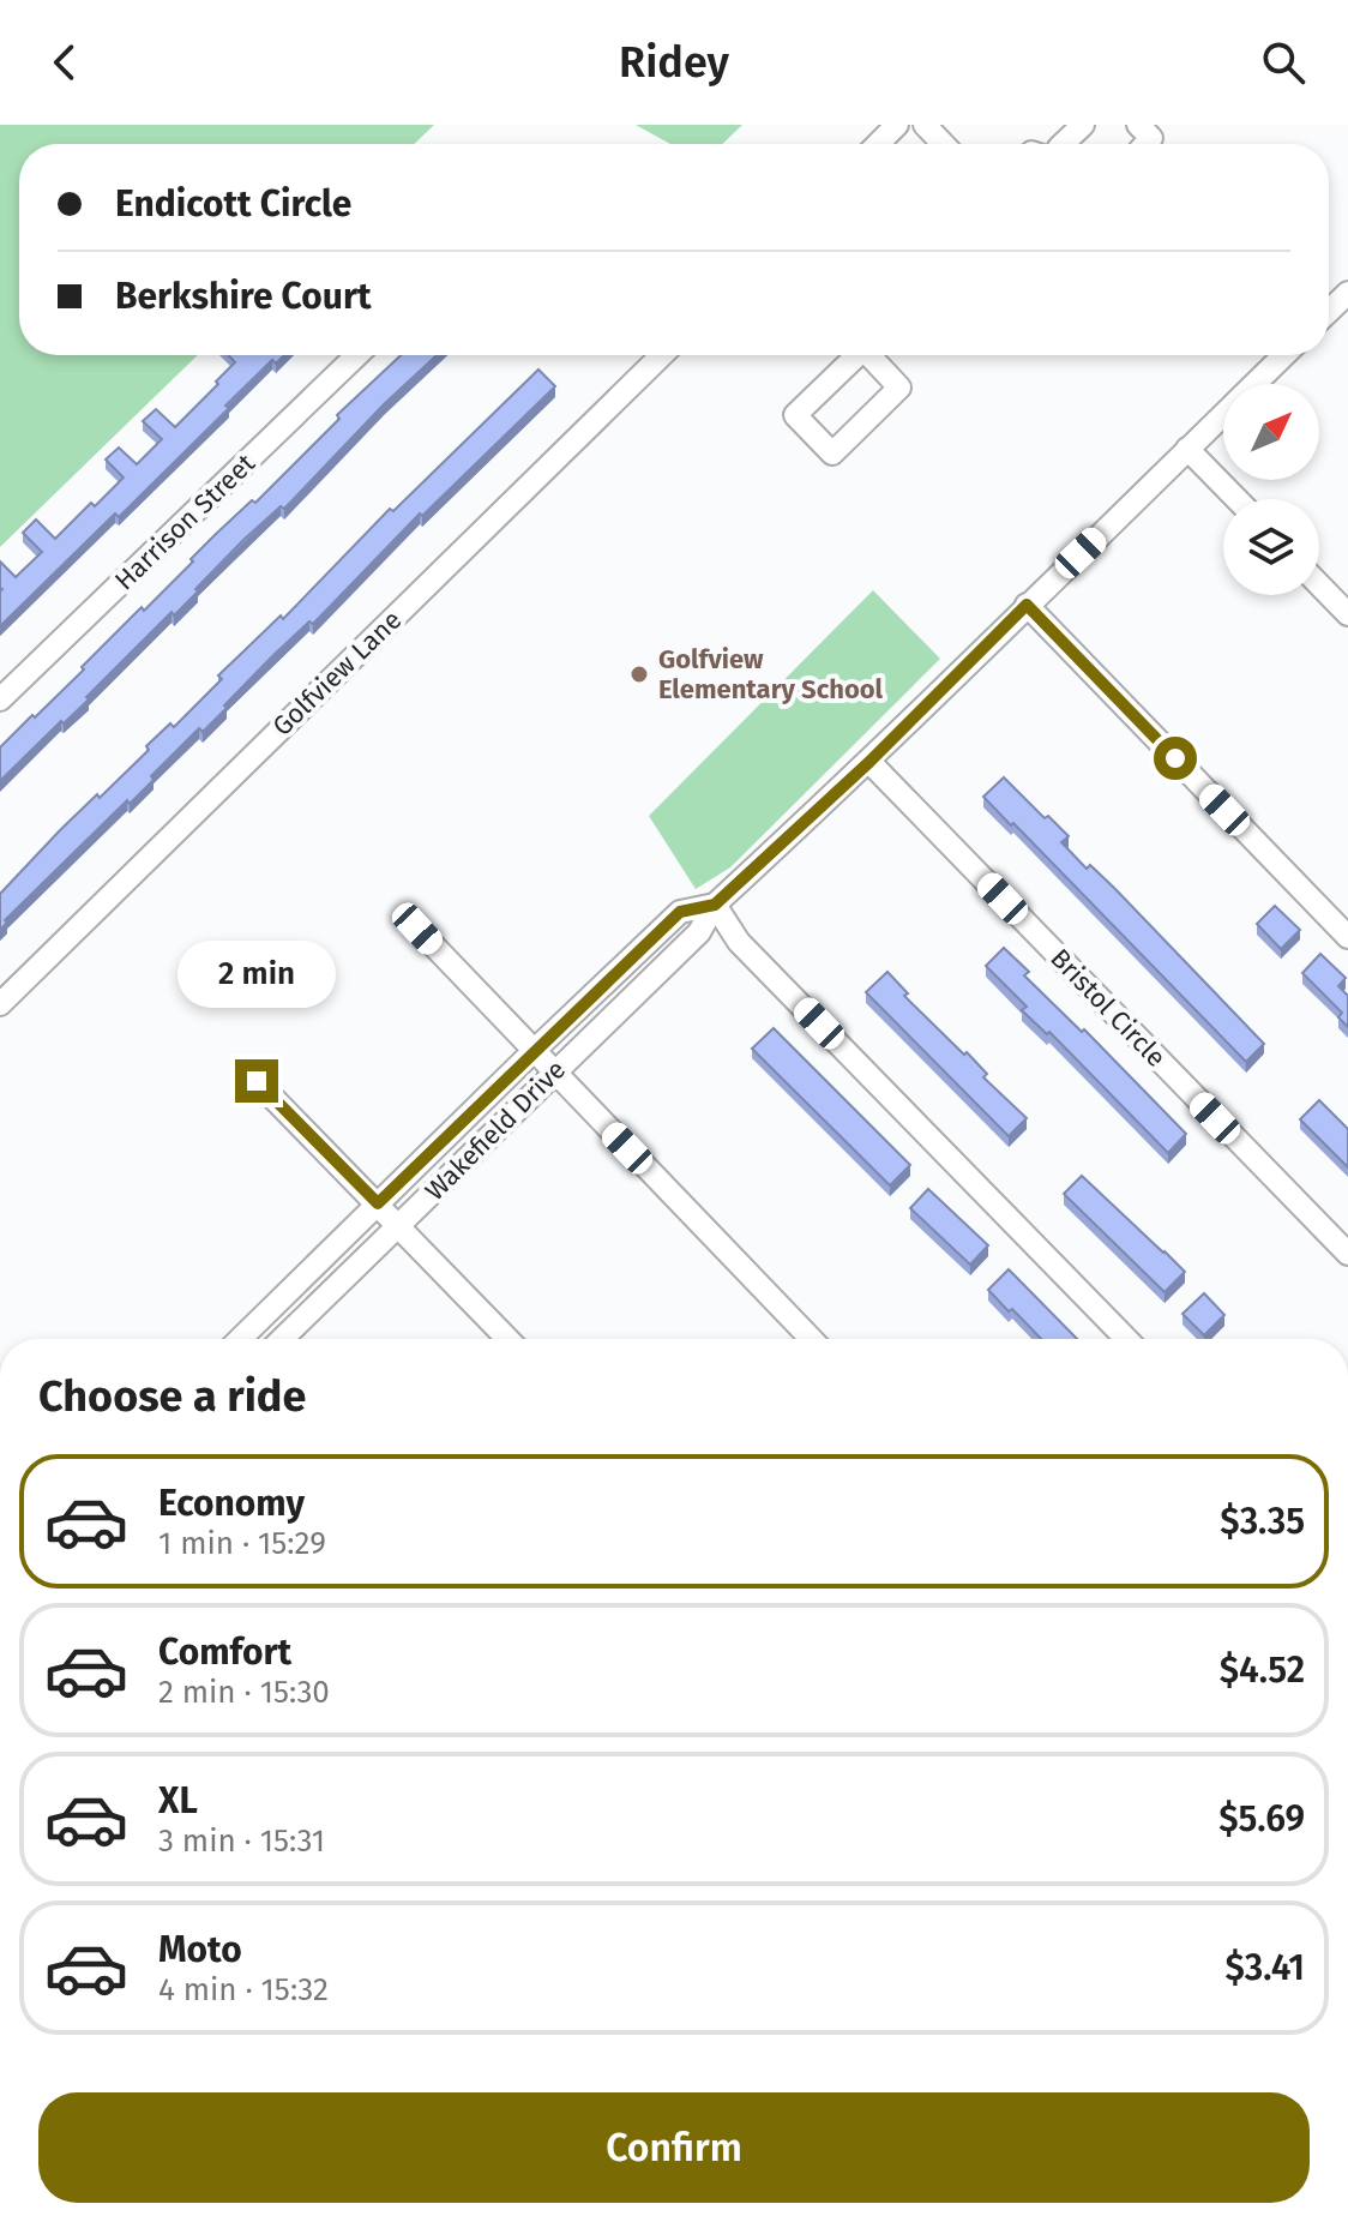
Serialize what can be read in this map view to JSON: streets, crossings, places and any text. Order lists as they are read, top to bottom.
{
  "streets": {
    "street": [
      "Harrison Street",
      "Golfview Lane",
      "Bristol Circle",
      "Wakefield Drive"
    ]
  },
  "crossings": [
    ["Bristol Circle", "Wakefield Drive"]
  ],
  "places": ["Golfview Elementary School"],
  "north": "top right",
  "page": {
    "header": "Ridey",
    "banner": ["Endicott Circle", "Berkshire Court"],
    "bubble": "2 min",
    "heading": "Choose a ride",
    "list": [
      {
        "name": "Economy",
        "note": "1 min · 15:29",
        "value": "$3.35"
      },
      {
        "name": "Comfort",
        "note": "2 min · 15:30",
        "value": "$4.52"
      },
      {
        "name": "XL",
        "note": "3 min · 15:31",
        "value": "$5.69"
      },
      {
        "name": "Moto",
        "note": "4 min · 15:32",
        "value": "$3.41"
      }
    ],
    "buttons": "Confirm"
  }
}
